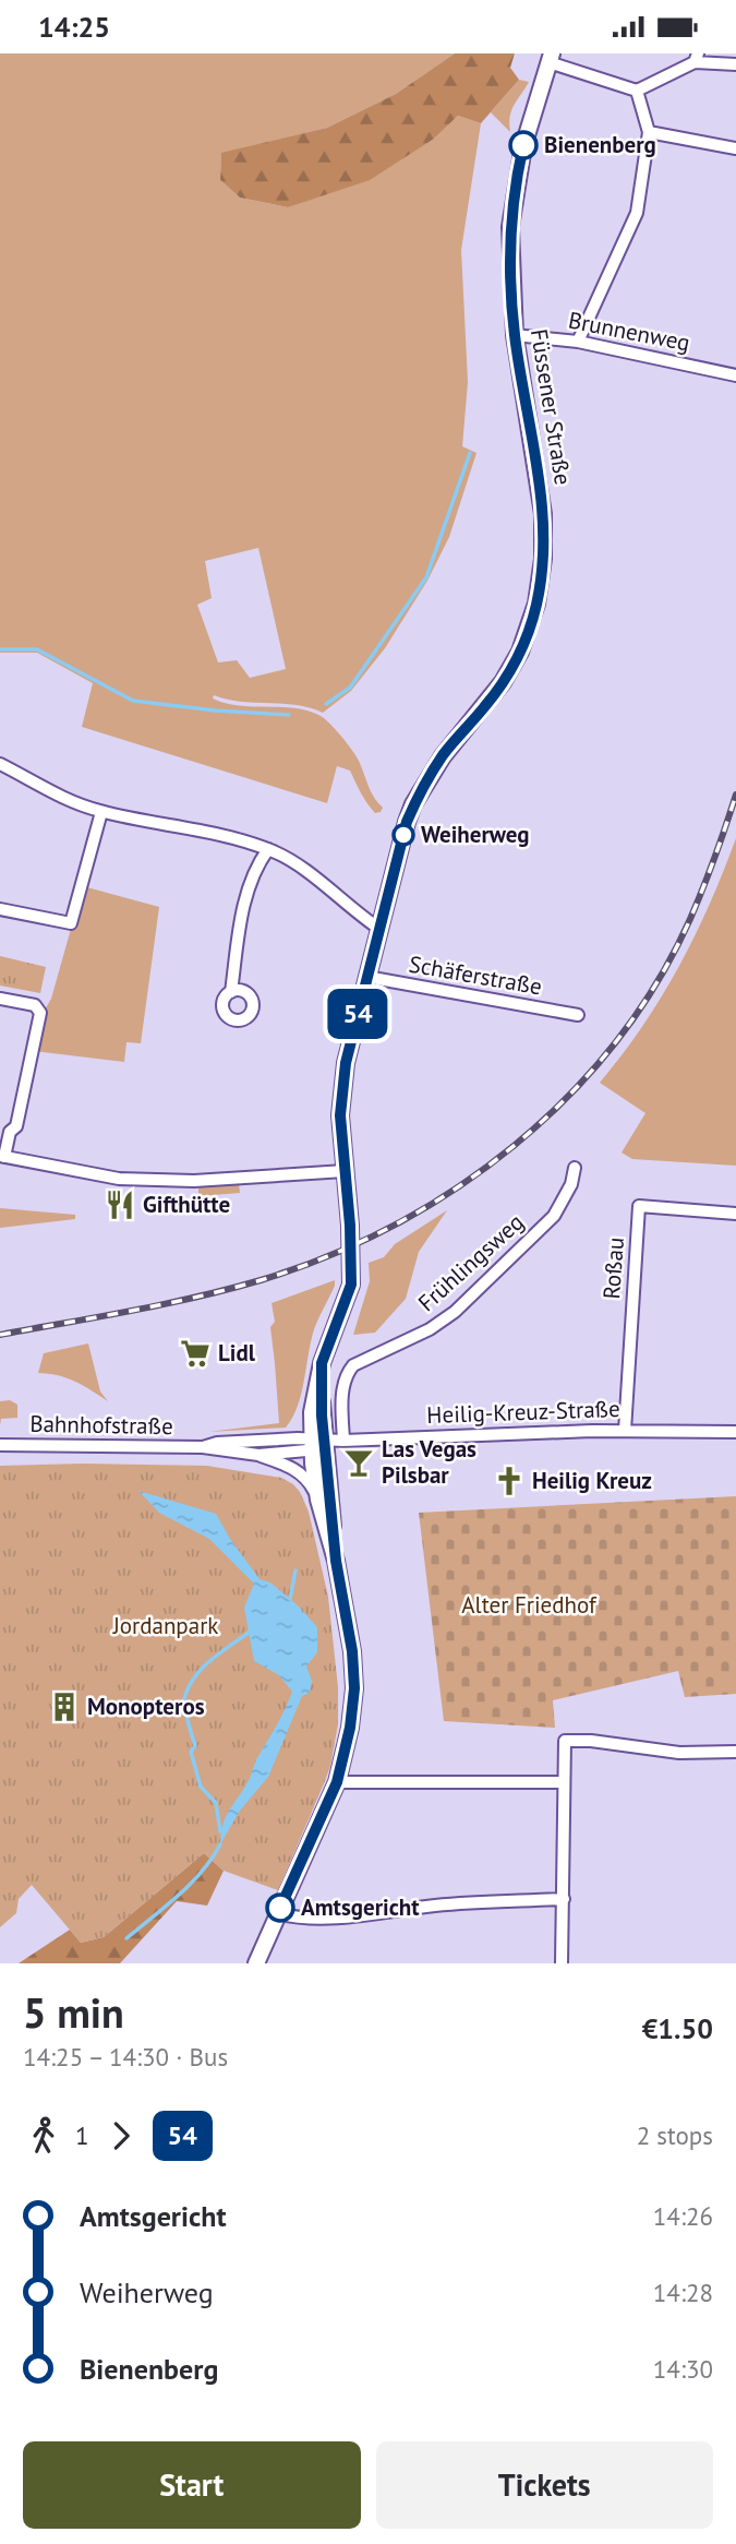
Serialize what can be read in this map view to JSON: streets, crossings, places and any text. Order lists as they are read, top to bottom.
{
  "streets": {
    "main road": ["Füssener Straße"],
    "street": [
      "Brunnenweg",
      "Schäferstraße",
      "Frühlingsweg",
      "Roßau",
      "Heilig-Kreuz-Straße",
      "Bahnhofstraße"
    ]
  },
  "crossings": [
    ["Brunnenweg", "Füssener Straße"],
    ["Füssener Straße", "Schäferstraße"],
    ["Füssener Straße", "Frühlingsweg"],
    ["Füssener Straße", "Heilig-Kreuz-Straße"],
    ["Füssener Straße", "Bahnhofstraße"],
    ["Frühlingsweg", "Heilig-Kreuz-Straße"],
    ["Frühlingsweg", "Bahnhofstraße"],
    ["Roßau", "Heilig-Kreuz-Straße"],
    ["Heilig-Kreuz-Straße", "Bahnhofstraße"]
  ],
  "parks": ["Alter Friedhof", "Jordanpark"],
  "places": {
    "other": ["Bienenberg", "Weiherweg", "Amtsgericht"],
    "restaurant": ["Gifthütte"],
    "supermarket": ["Lidl"],
    "bar": ["Las Vegas Pilsbar"],
    "church": ["Heilig Kreuz"],
    "building": ["Monopteros"]
  },
  "lines": ["bus line 54"],
  "page": {
    "status": "14:25",
    "on_map": "54",
    "heading": ["5 min", "14:25 – 14:30 · Bus", "€1.50"],
    "legs": ["1", "54", "2 stops"],
    "list": [
      {
        "name": "Amtsgericht",
        "value": "14:26"
      },
      {
        "name": "Weiherweg",
        "value": "14:28"
      },
      {
        "name": "Bienenberg",
        "value": "14:30"
      }
    ],
    "buttons": ["Start", "Tickets"]
  }
}
